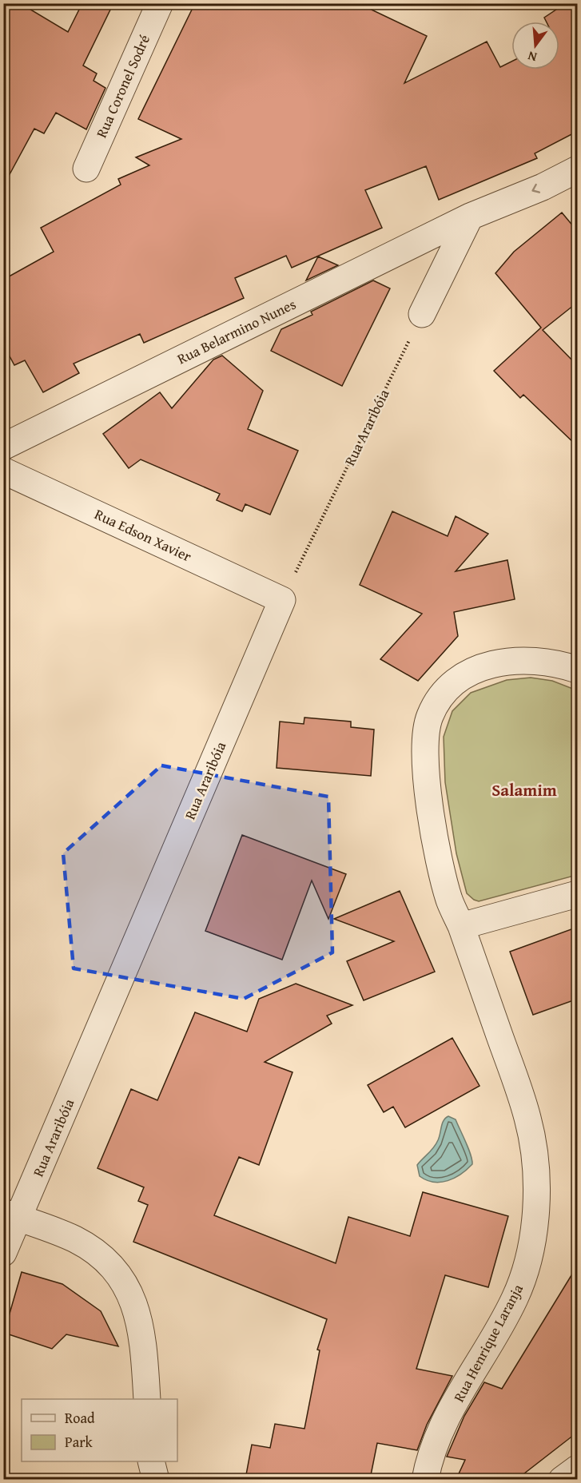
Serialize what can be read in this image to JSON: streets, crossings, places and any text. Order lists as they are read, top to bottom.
{
  "streets": {
    "street": [
      "Rua Coronel Sodré",
      "Rua Belarmino Nunes",
      "Rua Araribóia",
      "Rua Edson Xavier",
      "Rua Henrique Laranja"
    ]
  },
  "crossings": [
    ["Rua Araribóia", "Rua Edson Xavier"]
  ],
  "districts": ["Salamim"],
  "legend": ["Road", "Park"],
  "north": "bottom"
}
